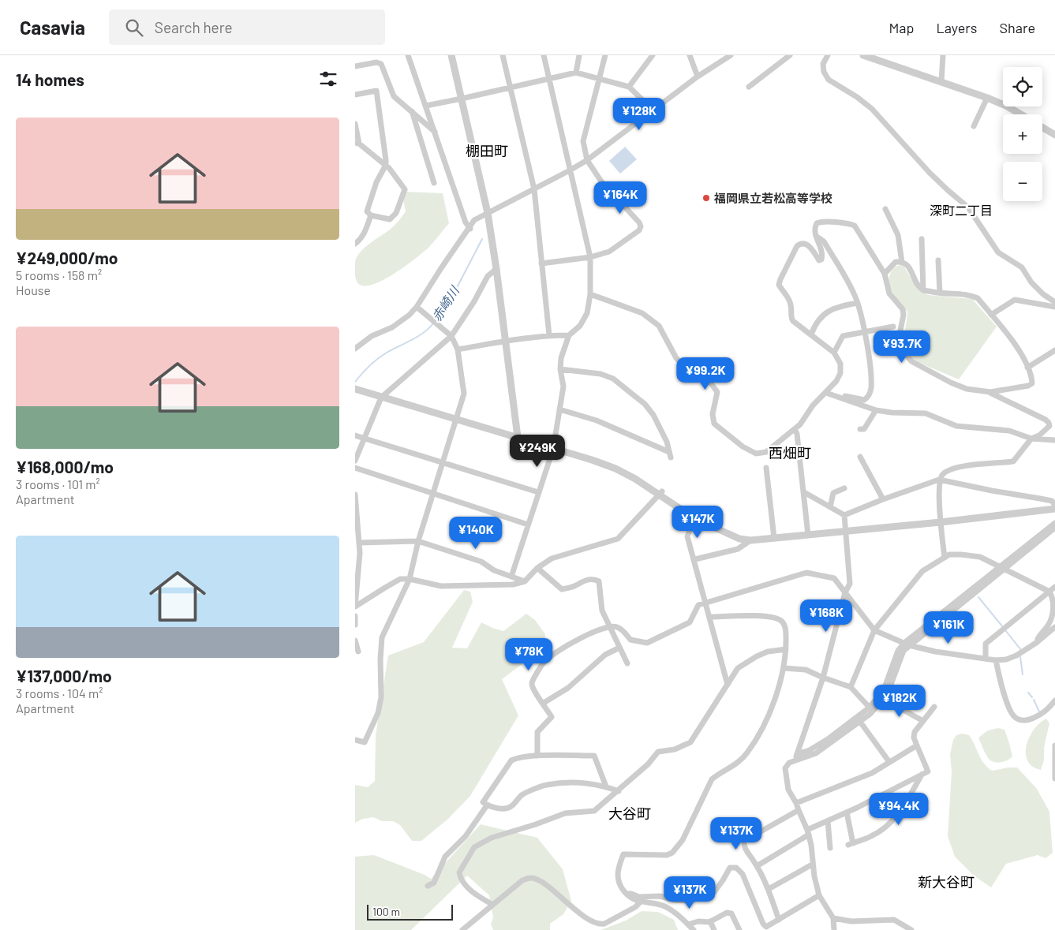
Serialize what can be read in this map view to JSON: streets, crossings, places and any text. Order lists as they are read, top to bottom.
{
  "districts": [
    "棚田町",
    "深町二丁目",
    "西畑町",
    "大谷町",
    "新大谷町"
  ],
  "water": ["赤崎川"],
  "places": ["福岡県立若松高等学校"],
  "scale_bar": "100 m",
  "page": {
    "header": "Casavia",
    "search": "Search here",
    "nav": ["Map", "Layers", "Share"],
    "heading": "14 homes",
    "map_buttons": ["+", "−"],
    "price": [
      "¥128K",
      "¥164K",
      "¥93.7K",
      "¥99.2K",
      "¥249K",
      "¥147K",
      "¥140K",
      "¥168K",
      "¥161K",
      "¥78K",
      "¥182K",
      "¥94.4K",
      "¥137K",
      "¥137K"
    ],
    "list": [
      {
        "name": "¥249,000/mo",
        "note": "5 rooms · 158 m² · House"
      },
      {
        "name": "¥168,000/mo",
        "note": "3 rooms · 101 m² · Apartment"
      },
      {
        "name": "¥137,000/mo",
        "note": "3 rooms · 104 m² · Apartment"
      }
    ],
    "scale": "100 m"
  }
}
